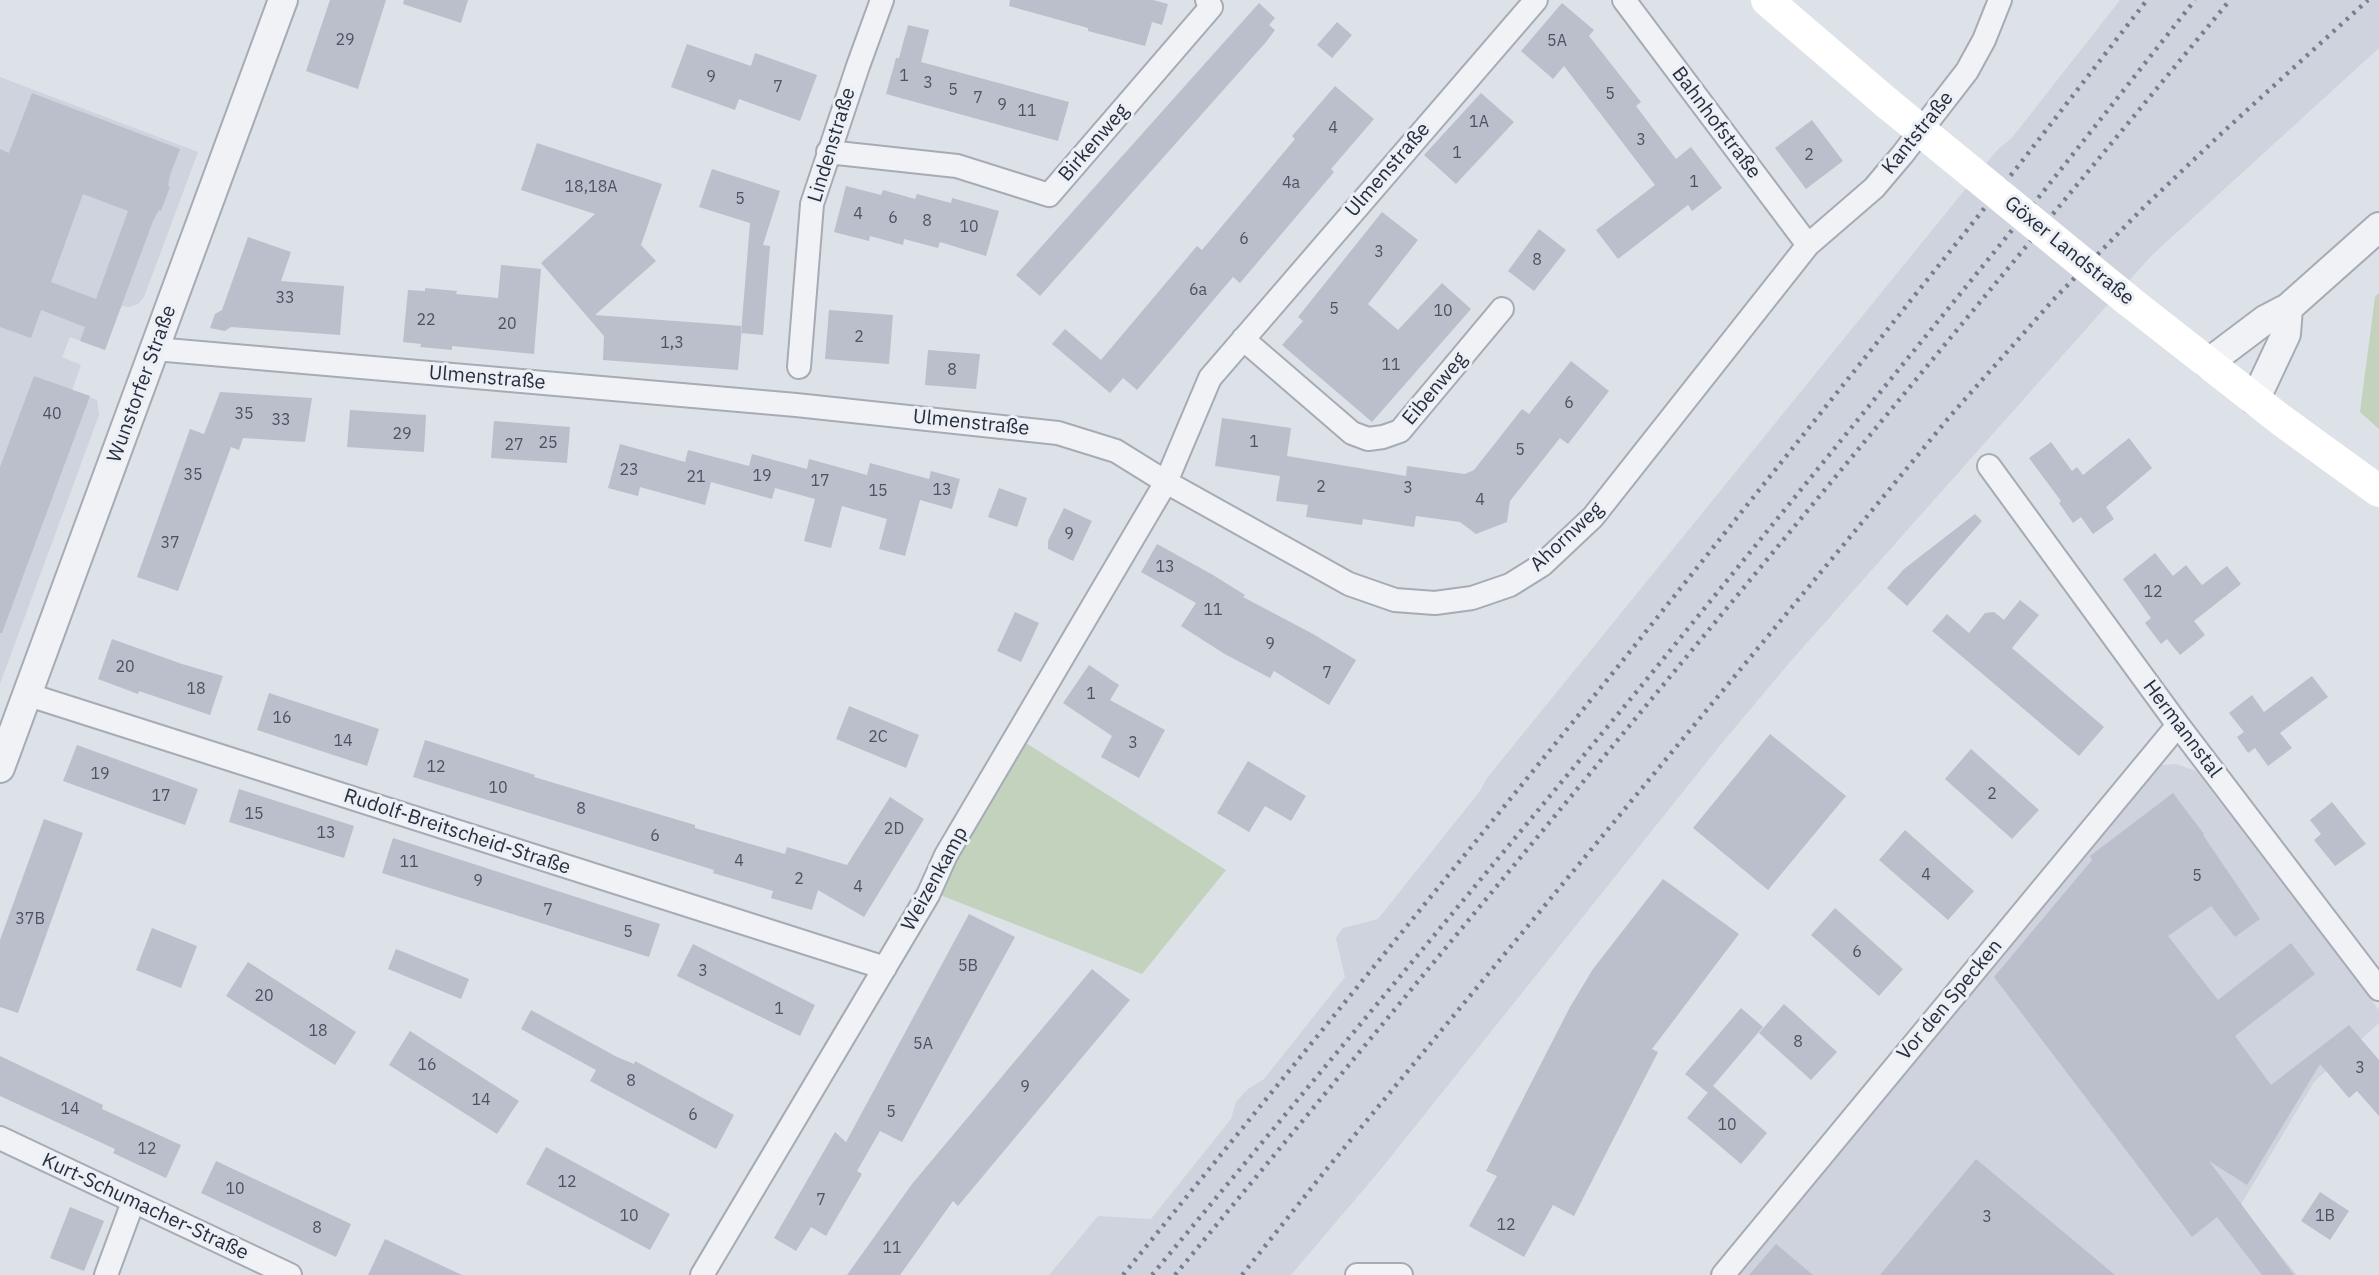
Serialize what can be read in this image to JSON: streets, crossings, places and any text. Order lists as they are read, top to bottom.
{
  "streets": {
    "main road": ["Göxer Landstraße"],
    "street": [
      "Bahnhofstraße",
      "Kantstraße",
      "Birkenweg",
      "Lindenstraße",
      "Ulmenstraße",
      "Wunstorfer Straße",
      "Eibenweg",
      "Ahornweg",
      "Hermannstal",
      "Rudolf-Breitscheid-Straße",
      "Weizenkamp",
      "Vor den Specken",
      "Kurt-Schumacher-Straße"
    ]
  },
  "crossings": [
    ["Bahnhofstraße", "Kantstraße"],
    ["Bahnhofstraße", "Ahornweg"],
    ["Kantstraße", "Ahornweg"],
    ["Birkenweg", "Lindenstraße"],
    ["Ulmenstraße", "Wunstorfer Straße"],
    ["Ulmenstraße", "Eibenweg"],
    ["Ulmenstraße", "Ahornweg"],
    ["Ulmenstraße", "Weizenkamp"],
    ["Wunstorfer Straße", "Rudolf-Breitscheid-Straße"],
    ["Ahornweg", "Weizenkamp"],
    ["Hermannstal", "Vor den Specken"],
    ["Rudolf-Breitscheid-Straße", "Weizenkamp"]
  ],
  "house_numbers": [
    "29",
    "5A",
    "1",
    "9",
    "3",
    "7",
    "5",
    "5",
    "7",
    "9",
    "11",
    "1A",
    "4",
    "3",
    "1",
    "2",
    "1",
    "4a",
    "18,18A",
    "5",
    "4",
    "6",
    "8",
    "10",
    "6",
    "3",
    "8",
    "6a",
    "33",
    "5",
    "10",
    "22",
    "20",
    "2",
    "1,3",
    "11",
    "8",
    "6",
    "40",
    "35",
    "33",
    "29",
    "1",
    "25",
    "27",
    "5",
    "23",
    "35",
    "19",
    "21",
    "17",
    "2",
    "3",
    "13",
    "15",
    "4",
    "9",
    "37",
    "13",
    "12",
    "11",
    "9",
    "20",
    "7",
    "18",
    "1",
    "16",
    "2C",
    "14",
    "3",
    "12",
    "19",
    "10",
    "2",
    "17",
    "8",
    "15",
    "2D",
    "13",
    "6",
    "4",
    "11",
    "4",
    "5",
    "2",
    "9",
    "4",
    "7",
    "37B",
    "5",
    "6",
    "5B",
    "3",
    "20",
    "1",
    "18",
    "8",
    "5A",
    "16",
    "3",
    "8",
    "9",
    "14",
    "14",
    "5",
    "6",
    "10",
    "12",
    "12",
    "10",
    "7",
    "10",
    "1B",
    "3",
    "12",
    "8",
    "11"
  ]
}
